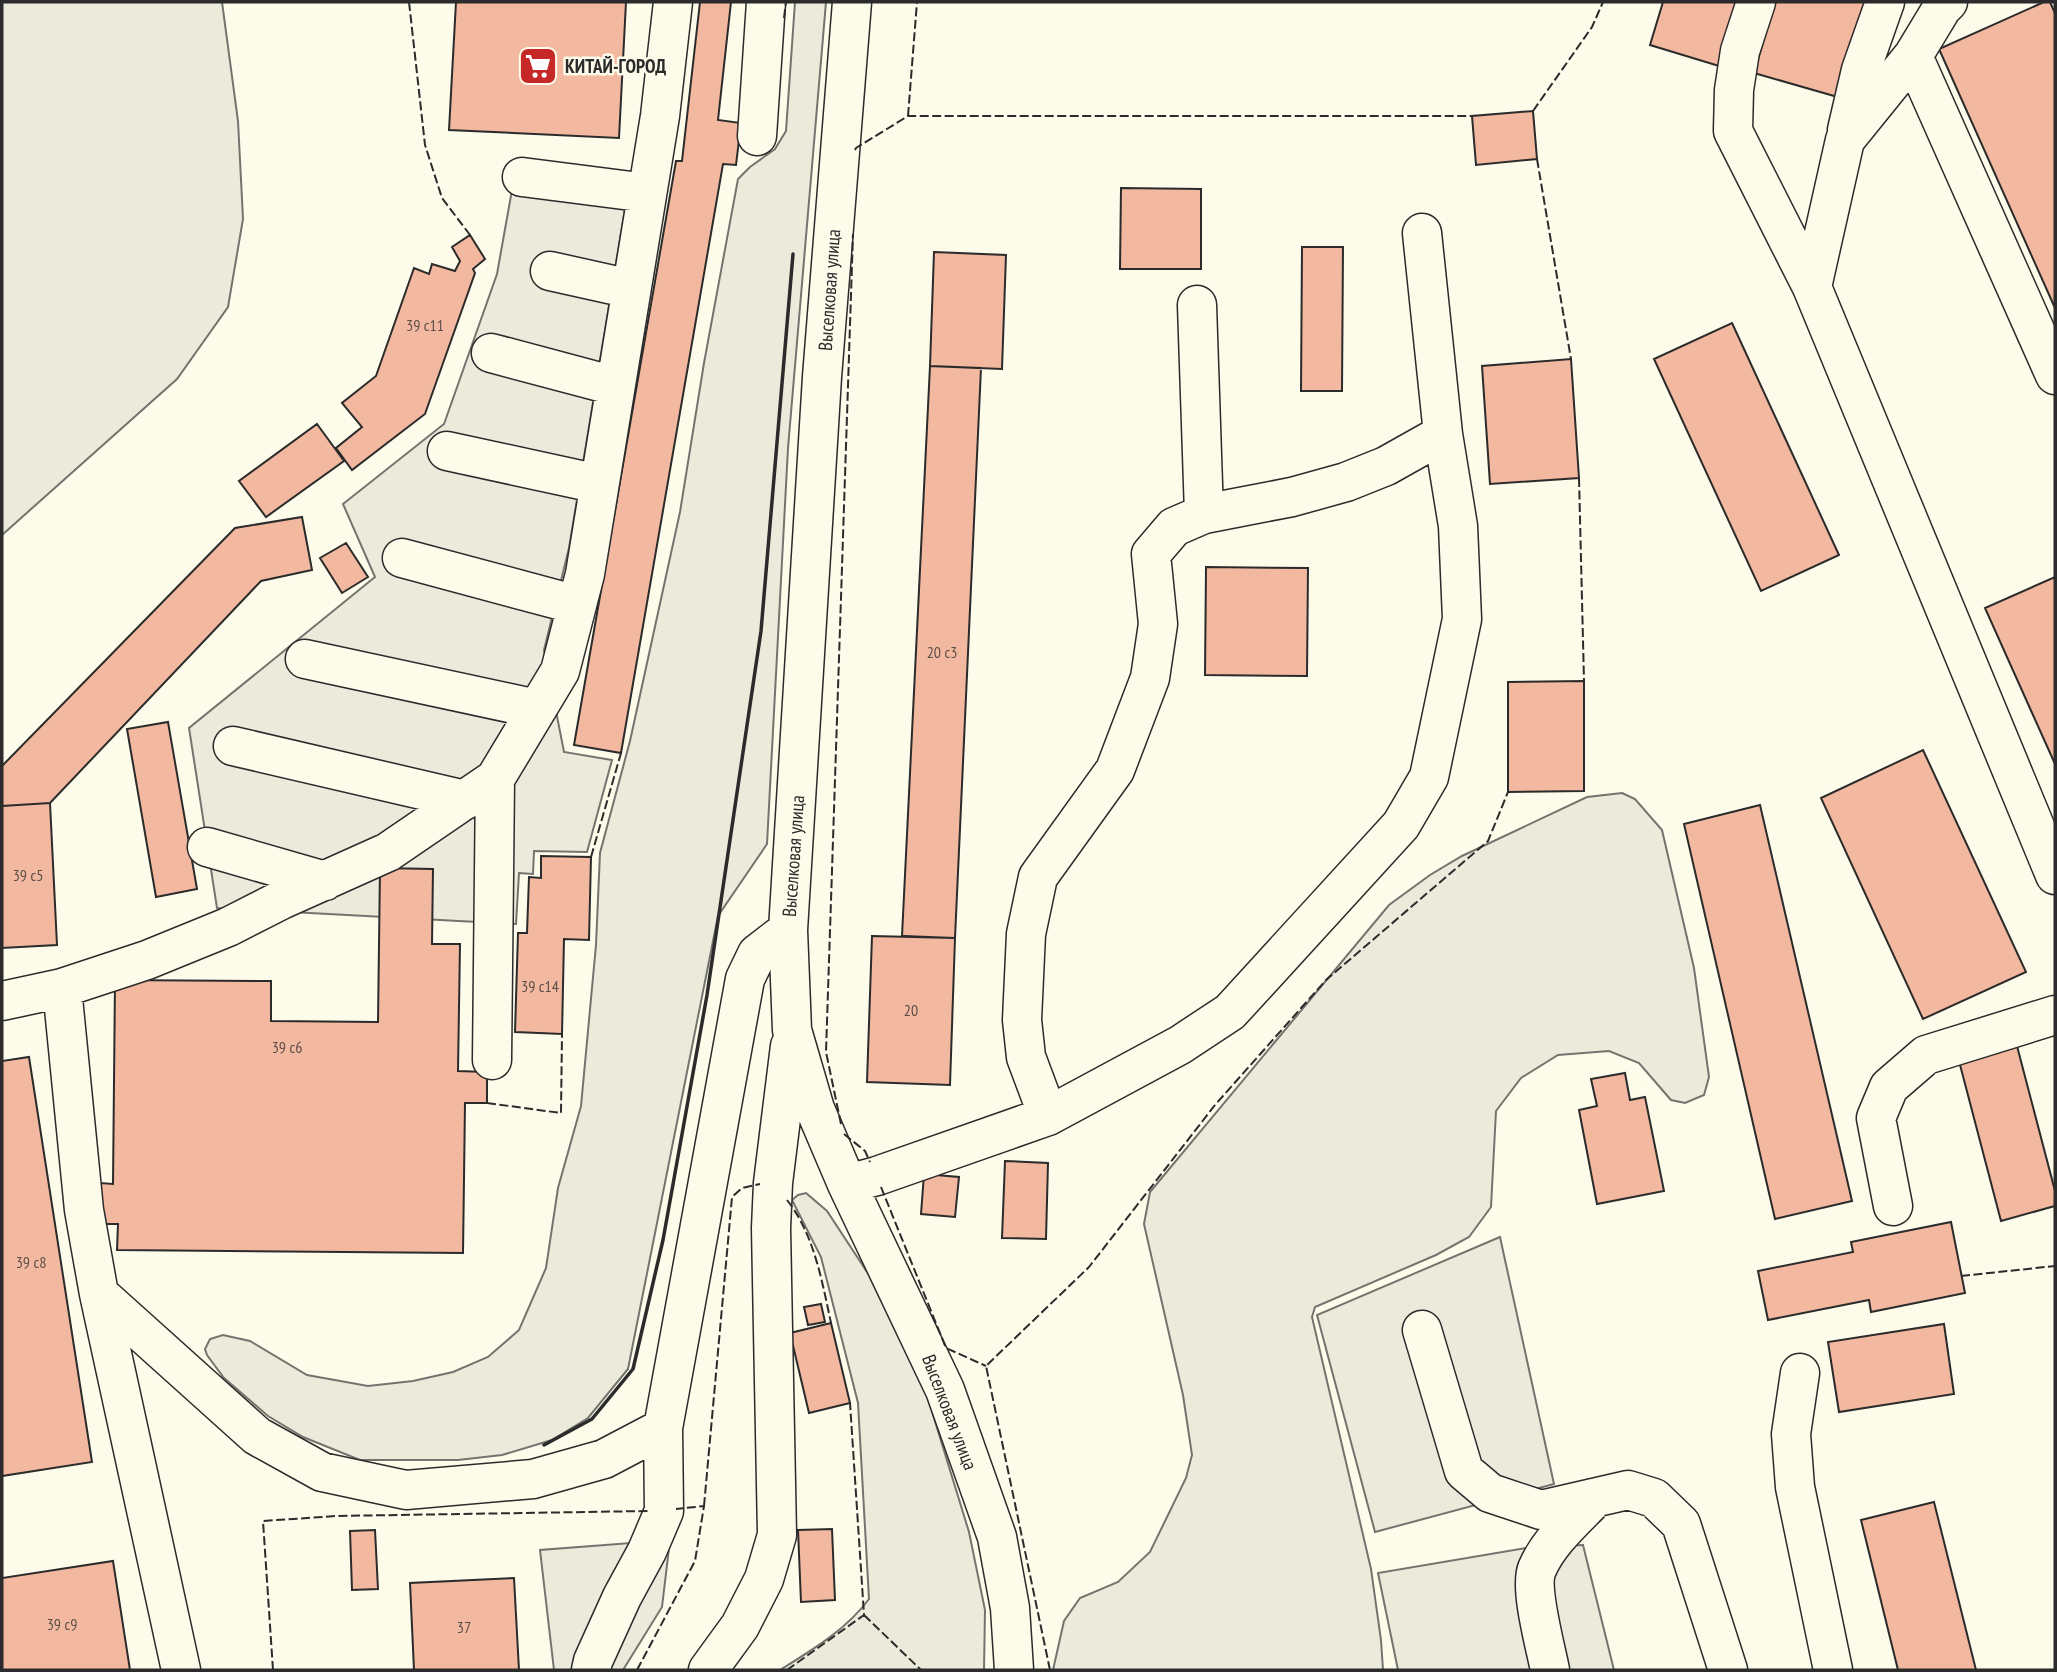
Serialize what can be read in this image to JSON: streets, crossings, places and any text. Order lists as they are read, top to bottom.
{
  "streets": {
    "street": ["Выселковая улица"]
  },
  "places": {
    "supermarket": ["КИТАЙ-ГОРОД"]
  },
  "house_numbers": [
    "39 с11",
    "20 с3",
    "39 с5",
    "39 с14",
    "20",
    "39 с6",
    "39 с8",
    "39 с9",
    "37"
  ]
}
